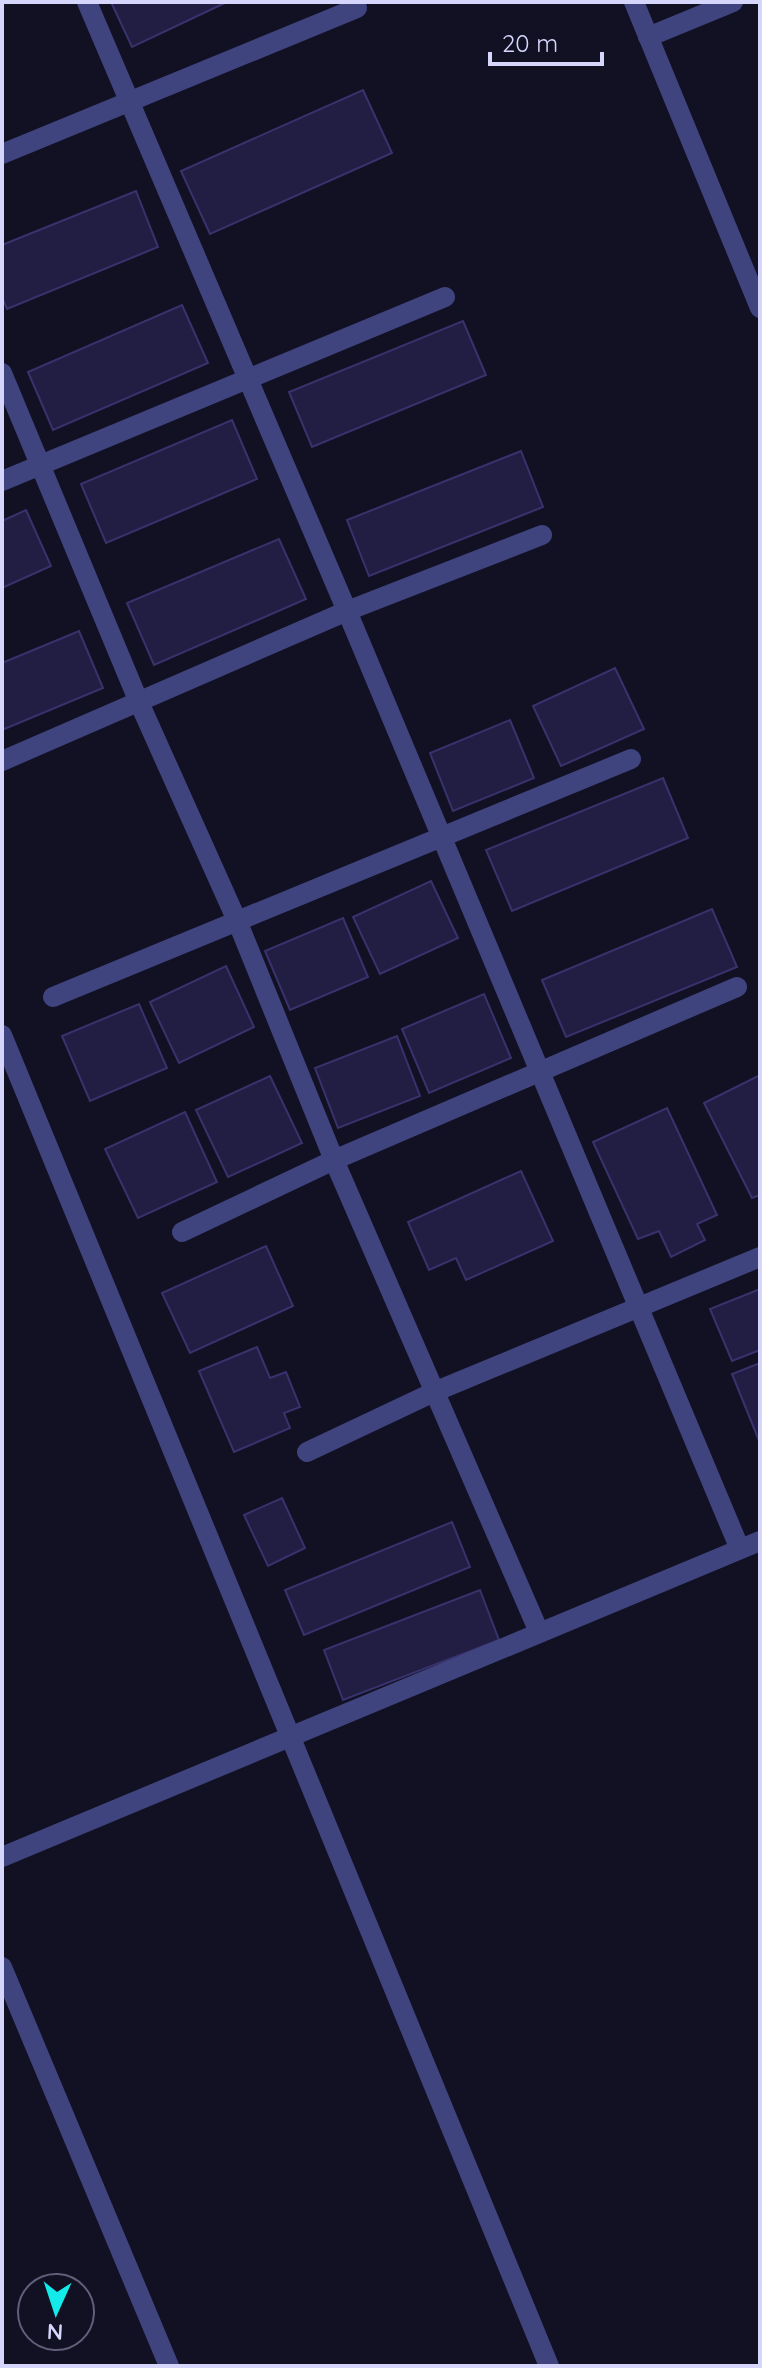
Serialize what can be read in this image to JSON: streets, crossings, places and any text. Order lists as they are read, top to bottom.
{
  "scale_bar": "20 m",
  "north": "bottom"
}
